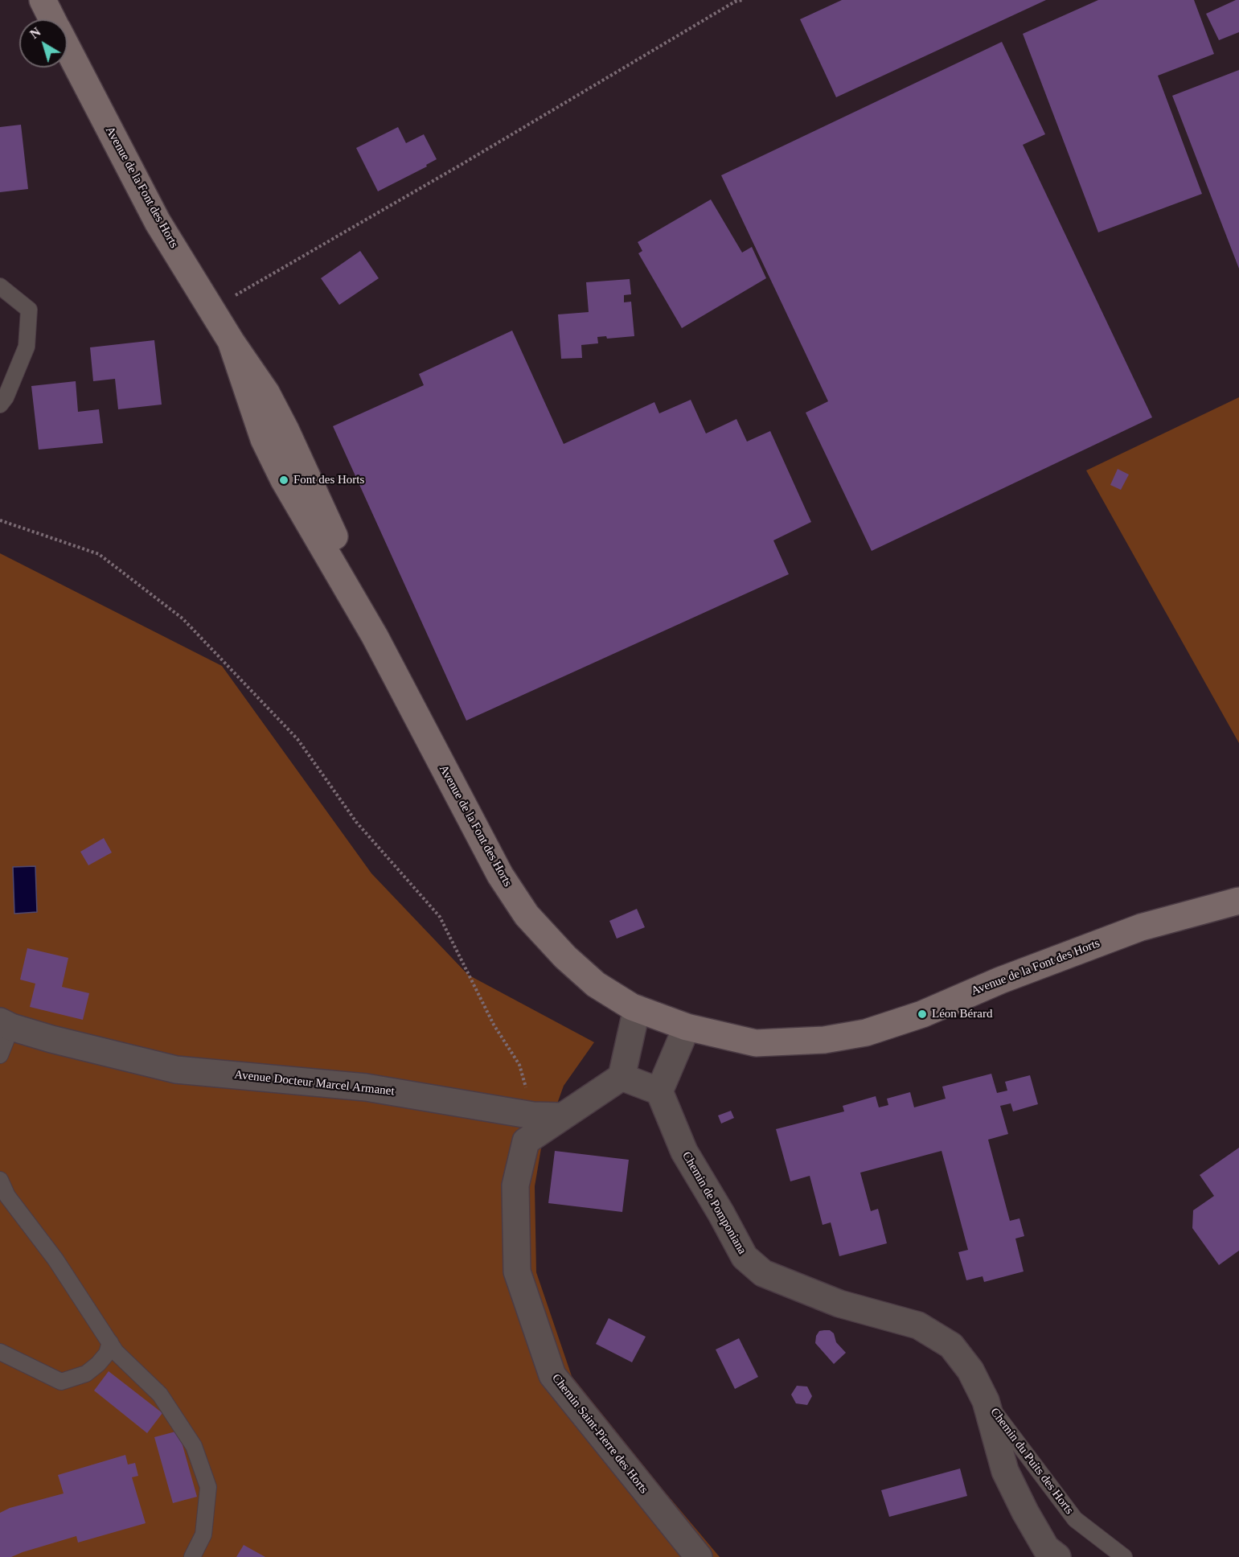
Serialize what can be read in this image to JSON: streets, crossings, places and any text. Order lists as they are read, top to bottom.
{
  "streets": {
    "main road": ["Avenue de la Font des Horts"],
    "street": ["Avenue Docteur Marcel Armanet", "Chemin de Pomponiana", "Chemin Saint-Pierre des Horts"],
    "lane": ["Chemin du Puits des Horts"]
  },
  "crossings": [
    ["Avenue Docteur Marcel Armanet", "Chemin Saint-Pierre des Horts"],
    ["Chemin de Pomponiana", "Chemin du Puits des Horts"]
  ],
  "places": ["Font des Horts", "Léon Bérard"],
  "north": "top left"
}
